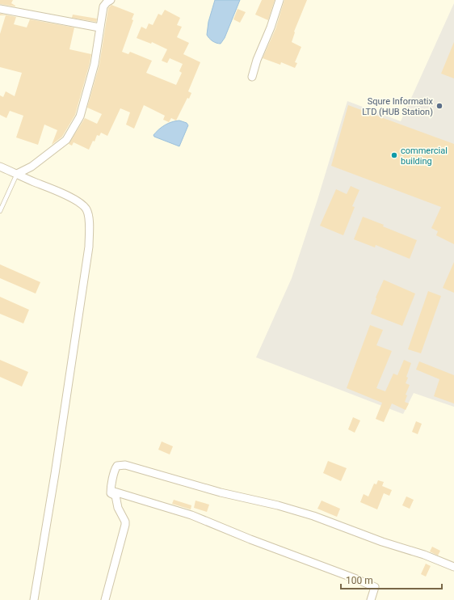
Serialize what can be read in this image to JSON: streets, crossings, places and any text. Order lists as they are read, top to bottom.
{
  "places": ["Squre Informatix LTD (HUB Station)", "commercial building"],
  "scale_bar": "100 m"
}
